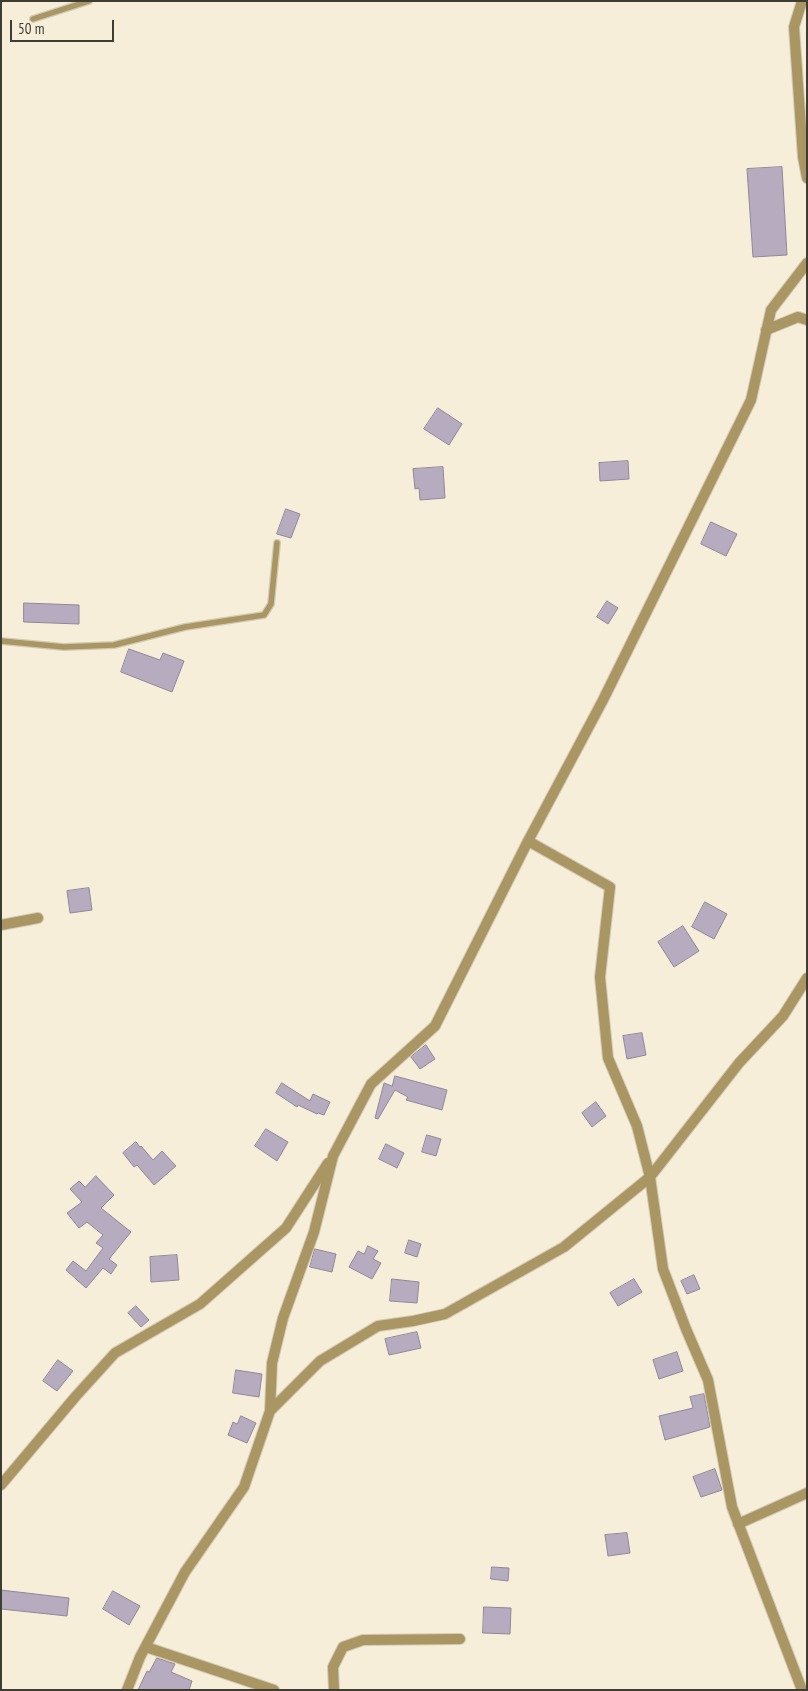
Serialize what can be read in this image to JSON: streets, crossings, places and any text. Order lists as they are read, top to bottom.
{
  "scale_bar": "50 m"
}
